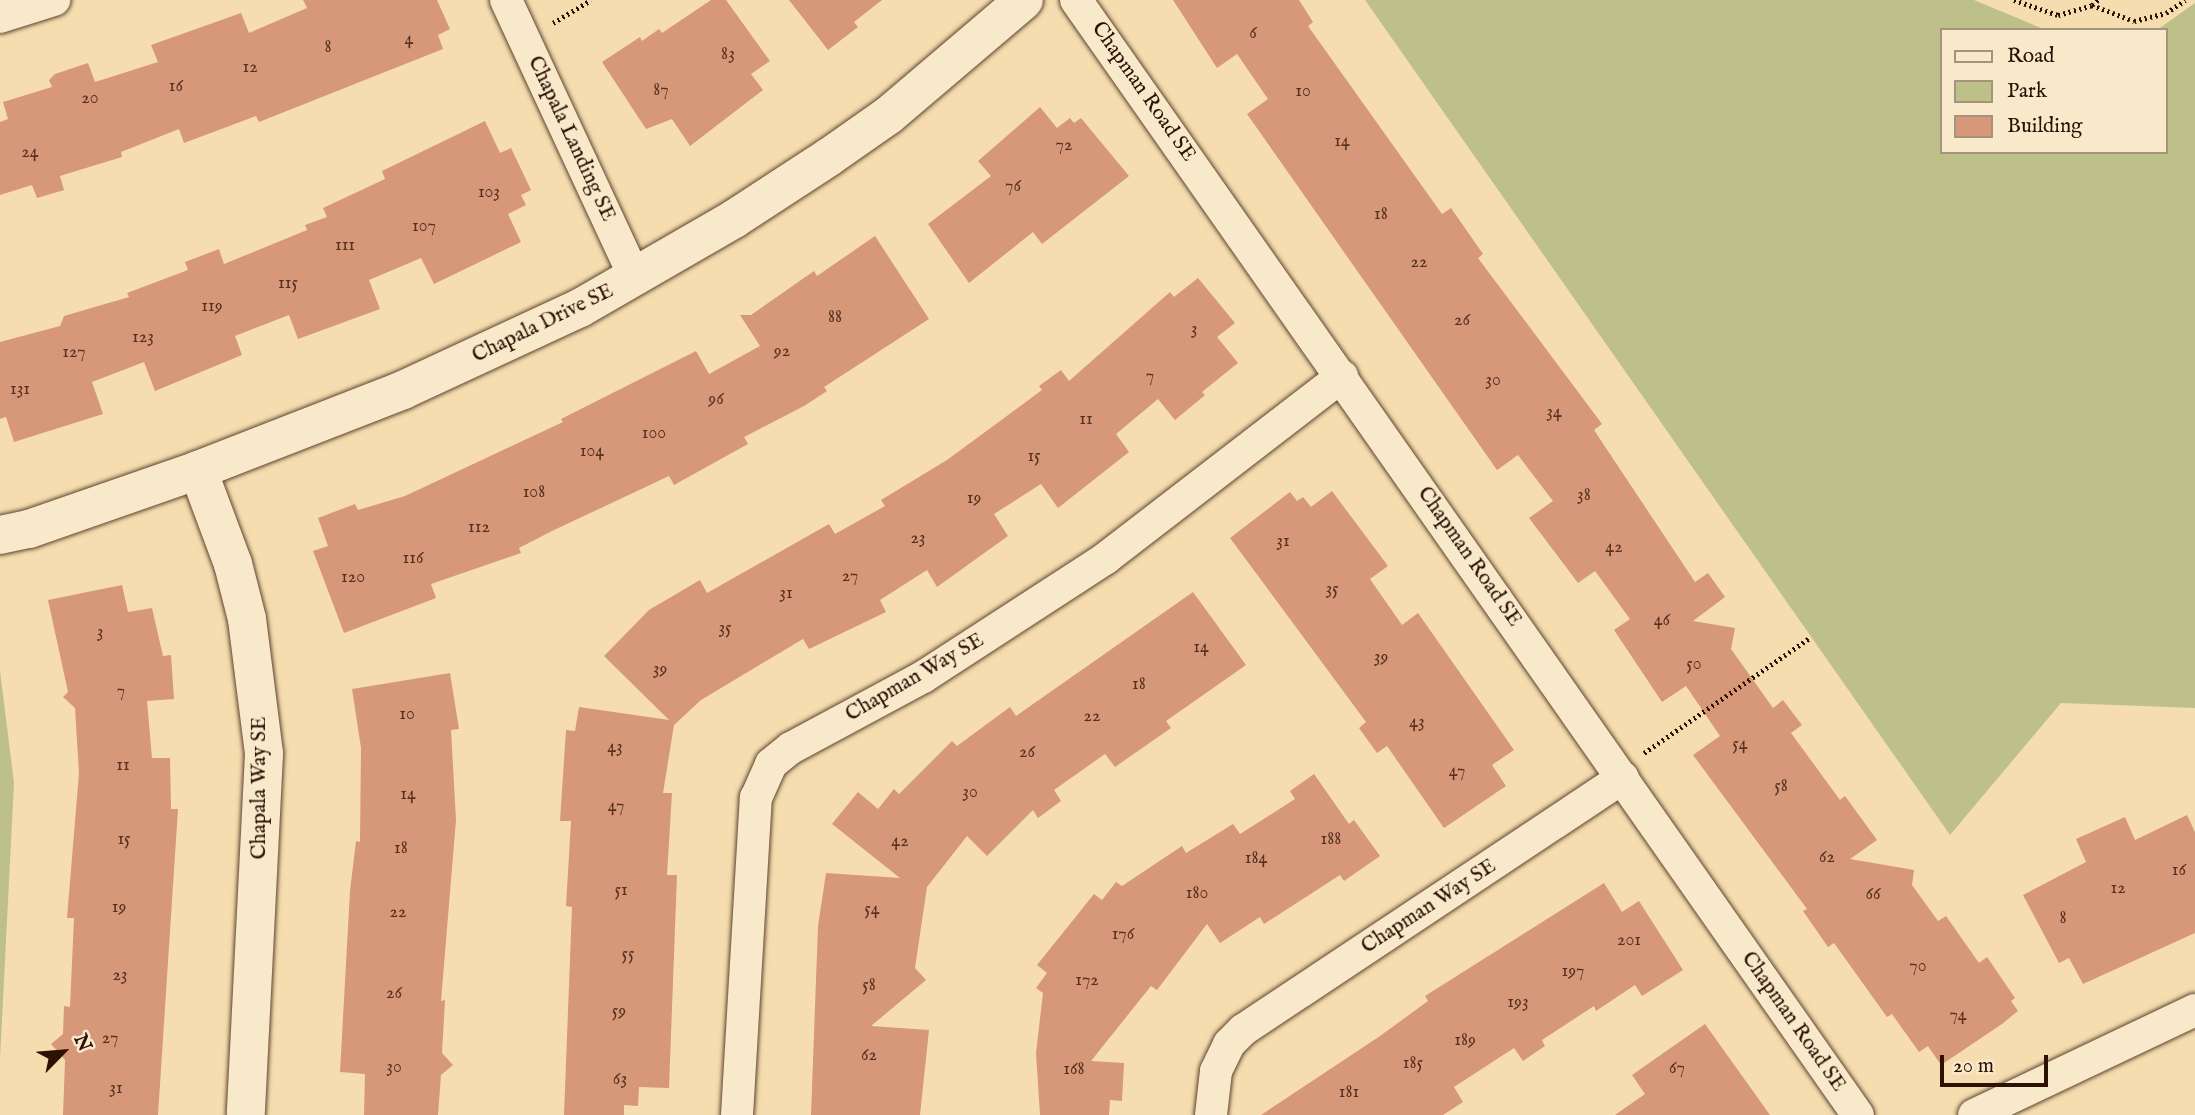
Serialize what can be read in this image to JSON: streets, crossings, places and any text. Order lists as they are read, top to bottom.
{
  "streets": {
    "street": [
      "Chapman Road SE",
      "Chapala Landing SE",
      "Chapala Drive SE",
      "Chapman Way SE",
      "Chapala Way SE"
    ]
  },
  "crossings": [
    ["Chapman Road SE", "Chapman Way SE"],
    ["Chapala Landing SE", "Chapala Drive SE"],
    ["Chapala Drive SE", "Chapala Way SE"]
  ],
  "house_numbers": [
    "6",
    "4",
    "8",
    "83",
    "12",
    "16",
    "87",
    "10",
    "20",
    "14",
    "72",
    "24",
    "76",
    "103",
    "18",
    "107",
    "111",
    "22",
    "115",
    "119",
    "88",
    "26",
    "3",
    "123",
    "92",
    "127",
    "7",
    "30",
    "131",
    "96",
    "34",
    "11",
    "100",
    "104",
    "15",
    "108",
    "38",
    "19",
    "112",
    "23",
    "31",
    "42",
    "116",
    "27",
    "120",
    "35",
    "31",
    "46",
    "35",
    "3",
    "14",
    "39",
    "50",
    "39",
    "18",
    "7",
    "10",
    "22",
    "43",
    "54",
    "43",
    "26",
    "11",
    "47",
    "58",
    "30",
    "14",
    "47",
    "15",
    "188",
    "42",
    "18",
    "62",
    "184",
    "16",
    "12",
    "51",
    "180",
    "66",
    "19",
    "54",
    "22",
    "8",
    "176",
    "201",
    "55",
    "70",
    "197",
    "23",
    "172",
    "58",
    "26",
    "193",
    "59",
    "74",
    "27",
    "189",
    "62",
    "185",
    "30",
    "67",
    "168",
    "63",
    "31",
    "181"
  ],
  "legend": ["Road", "Park", "Building"],
  "scale_bar": "20 m",
  "north": "top right"
}
